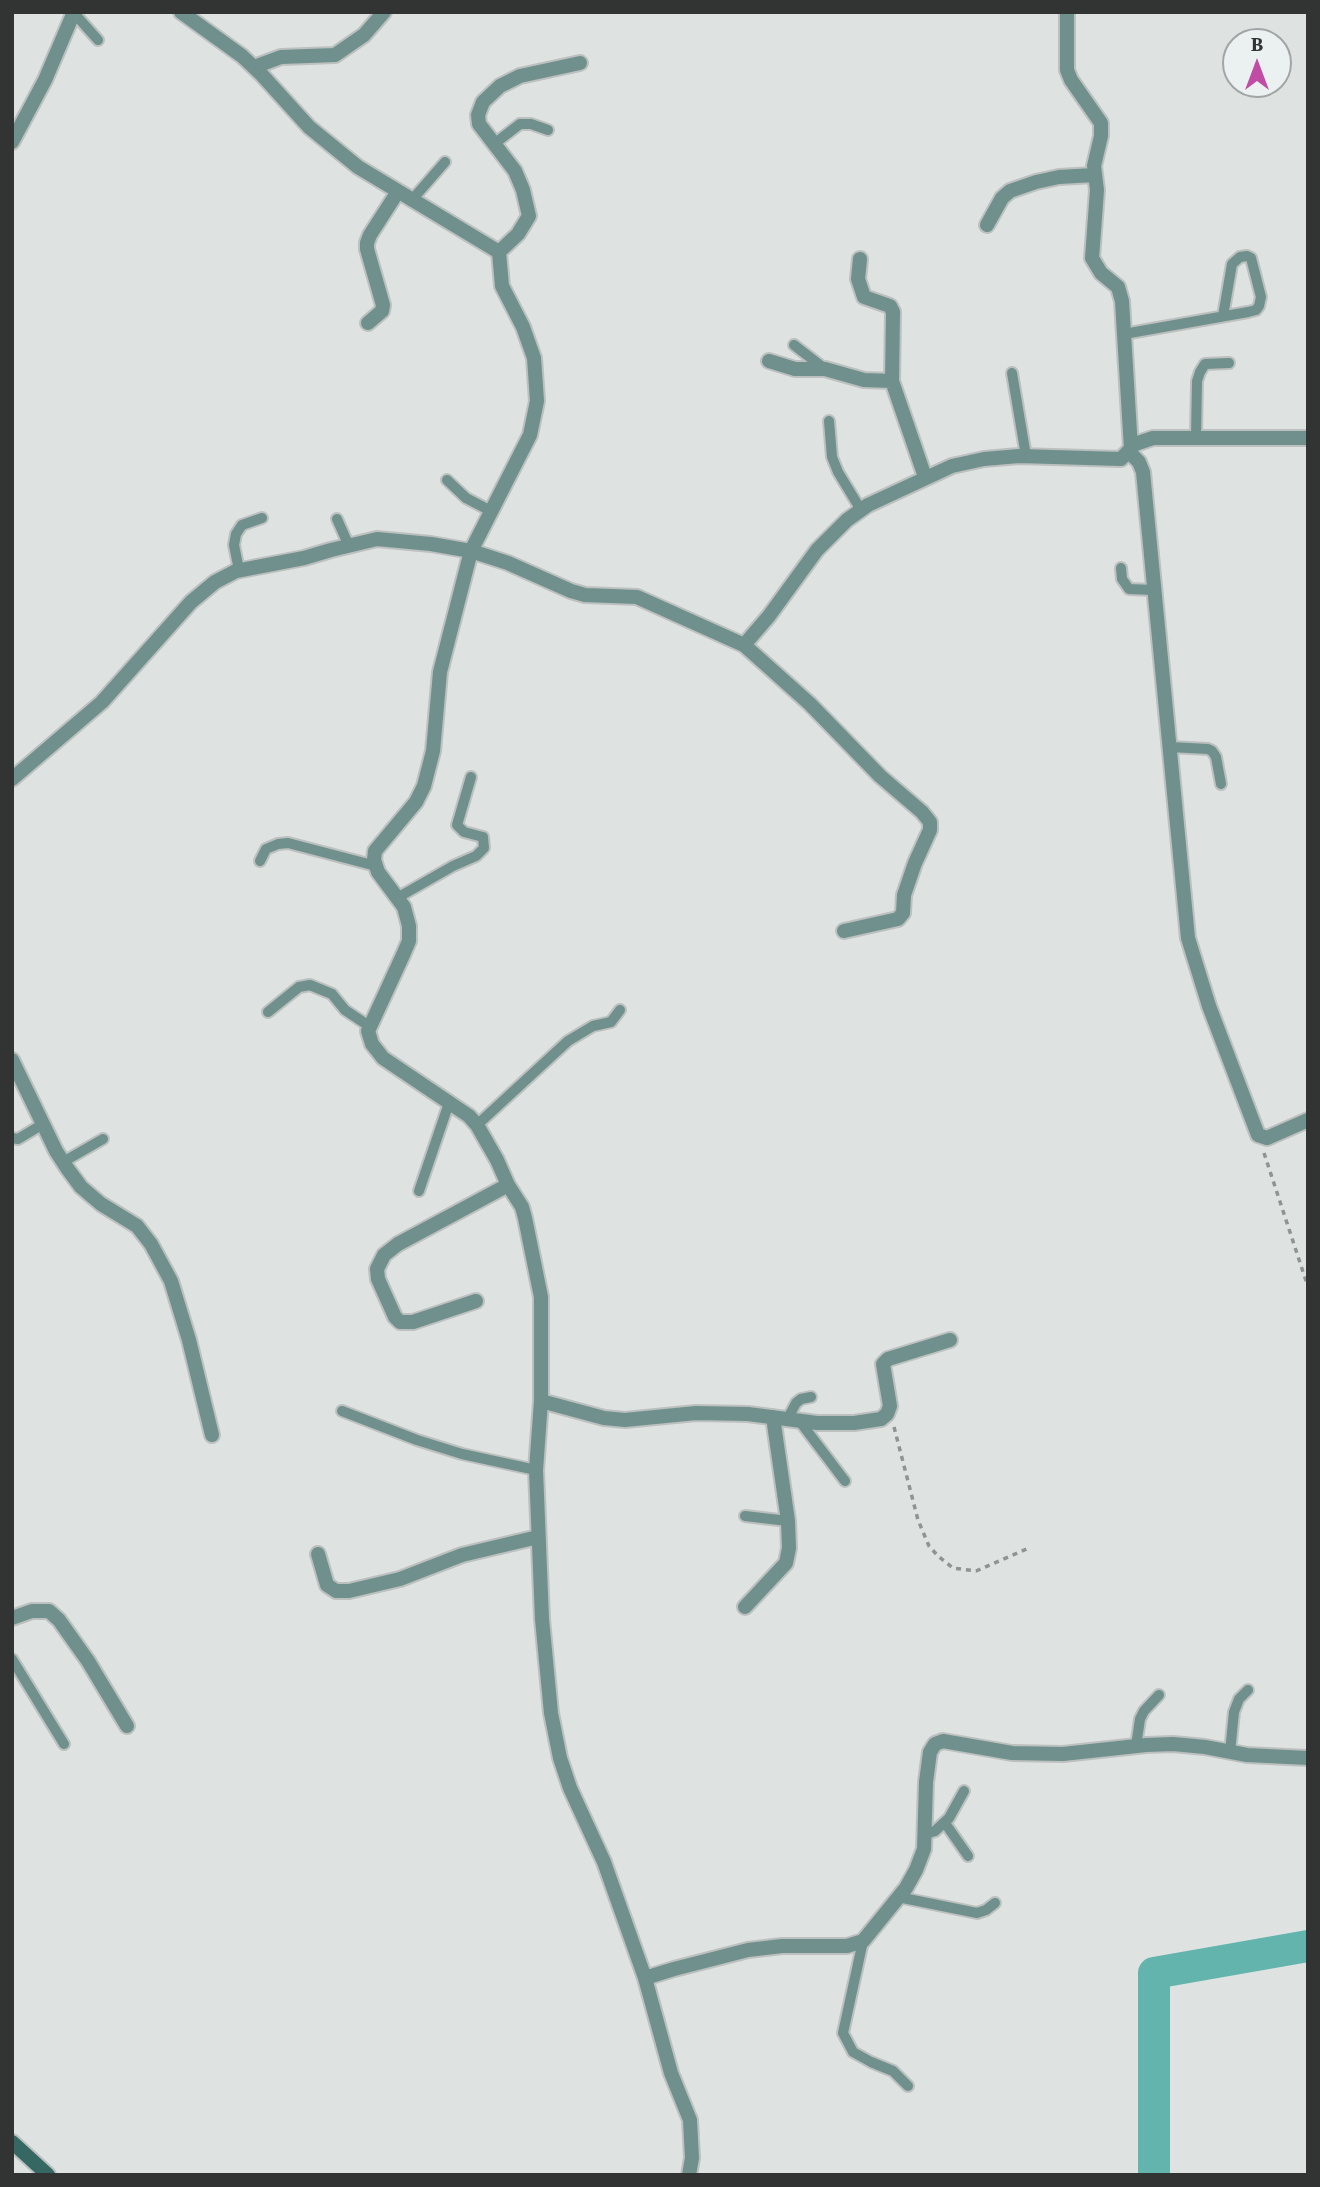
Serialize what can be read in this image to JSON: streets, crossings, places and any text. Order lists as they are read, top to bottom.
{
  "north": "top"
}
